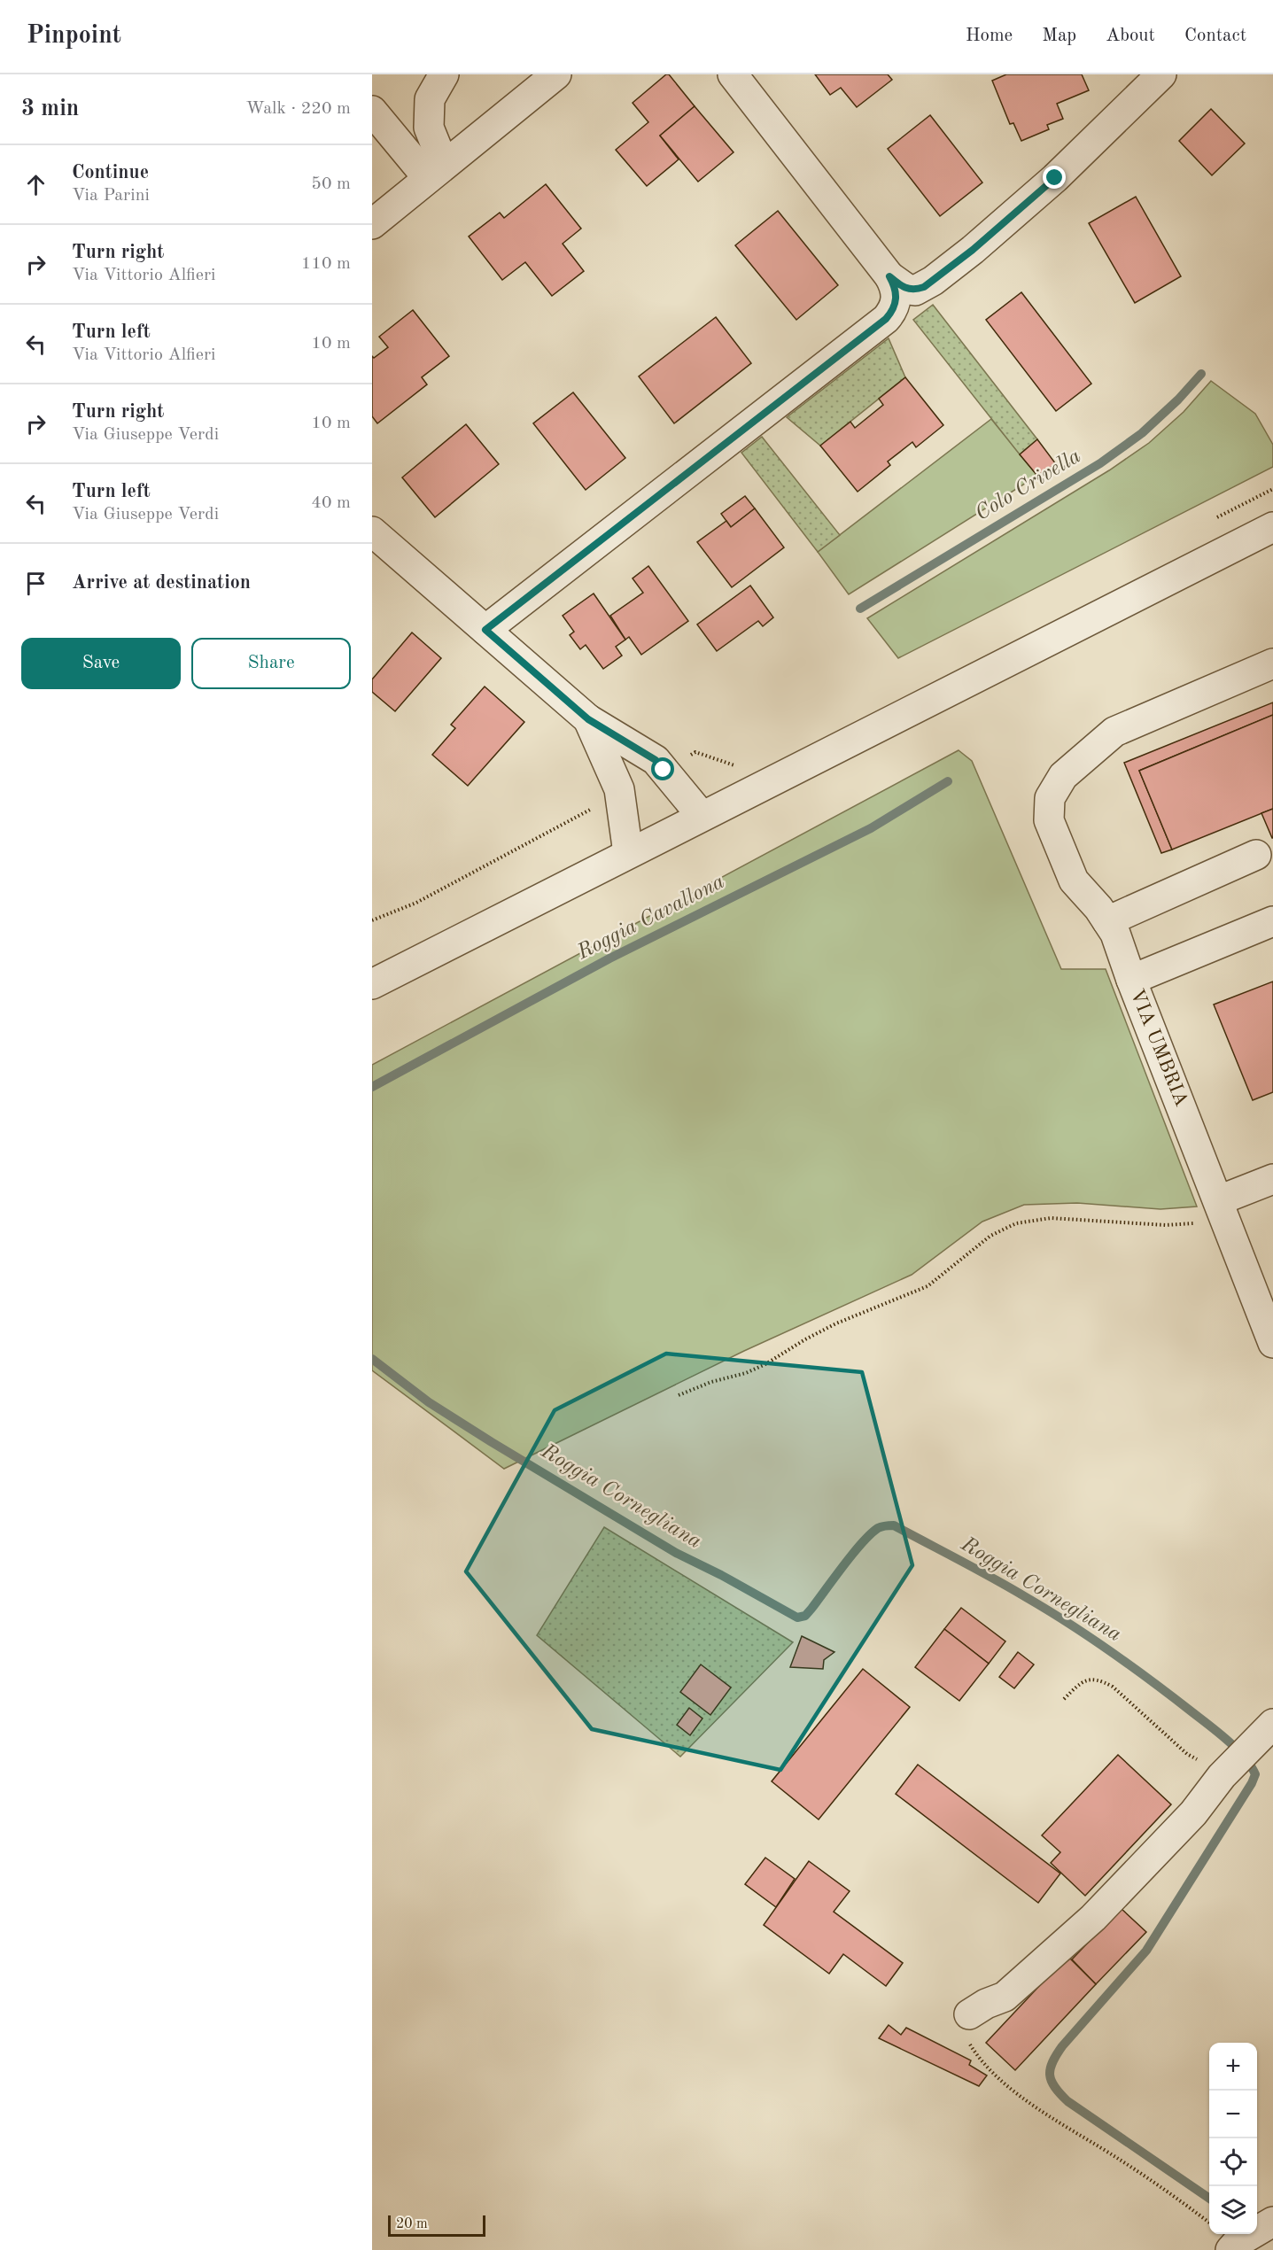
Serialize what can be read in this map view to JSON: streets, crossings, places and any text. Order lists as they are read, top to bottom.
{
  "streets": {
    "street": ["VIA UMBRIA"]
  },
  "water": ["Colo Crivella", "Roggia Cavallona", "Roggia Cornegliana"],
  "scale_bar": "20 m",
  "page": {
    "header": "Pinpoint",
    "nav": [
      "Home",
      "Map",
      "About",
      "Contact"
    ],
    "heading": ["3 min", "Walk · 220 m"],
    "list": [
      ["Continue", "Via Parini", "50 m"],
      ["Turn right", "Via Vittorio Alfieri", "110 m"],
      ["Turn left", "Via Vittorio Alfieri", "10 m"],
      ["Turn right", "Via Giuseppe Verdi", "10 m"],
      ["Turn left", "Via Giuseppe Verdi", "40 m"],
      "Arrive at destination"
    ],
    "buttons": ["Save", "Share"],
    "map_buttons": ["+", "−"],
    "scale": "20 m"
  }
}
